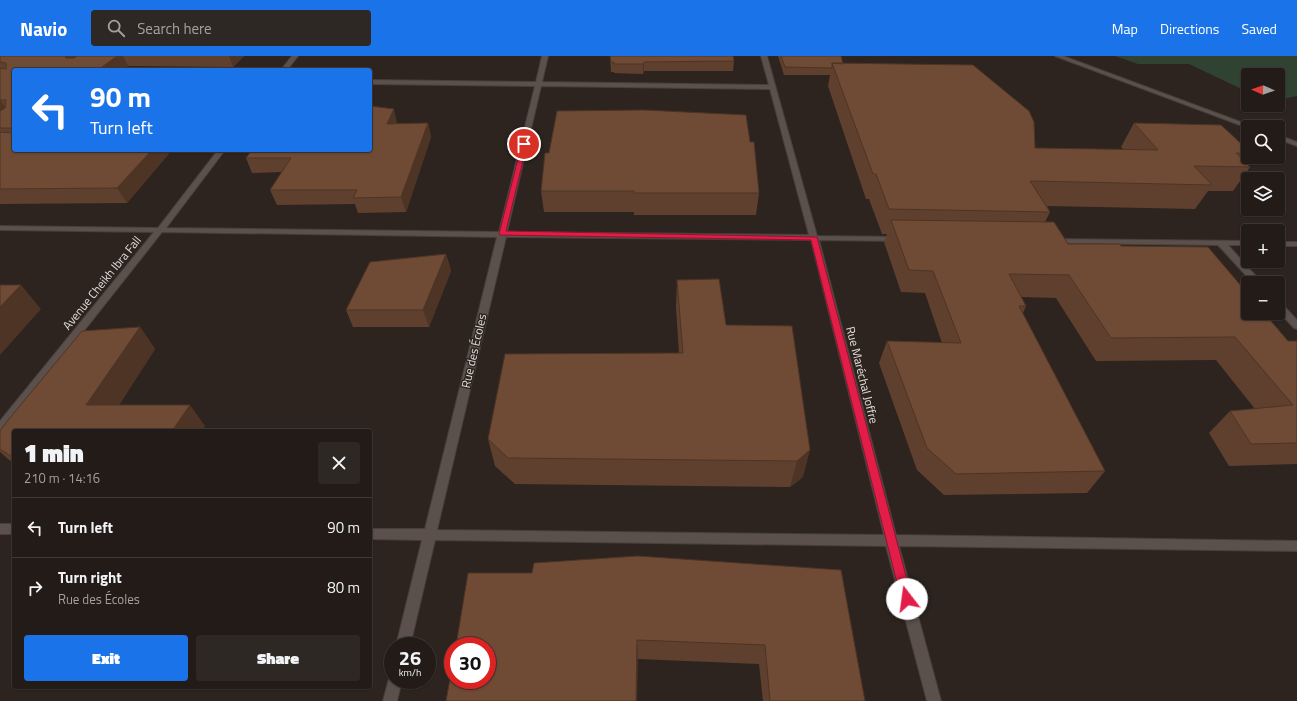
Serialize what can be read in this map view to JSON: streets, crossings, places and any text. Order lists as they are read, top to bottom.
{
  "streets": {
    "street": ["Avenue Cheikh Ibra Fall", "Rue des Écoles", "Rue Maréchal Joffre"]
  },
  "north": "left",
  "page": {
    "header": "Navio",
    "search": "Search here",
    "nav": ["Map", "Directions", "Saved"],
    "map_buttons": ["+", "−"],
    "turn": ["90 m", "Turn left"],
    "heading": ["1 min", "210 m · 14:16"],
    "list": [
      {
        "name": "Turn left",
        "value": "90 m"
      },
      {
        "name": "Turn right",
        "note": "Rue des Écoles",
        "value": "80 m"
      }
    ],
    "buttons": ["Exit", "Share"],
    "speed": "26 km/h",
    "limit": "30"
  }
}
